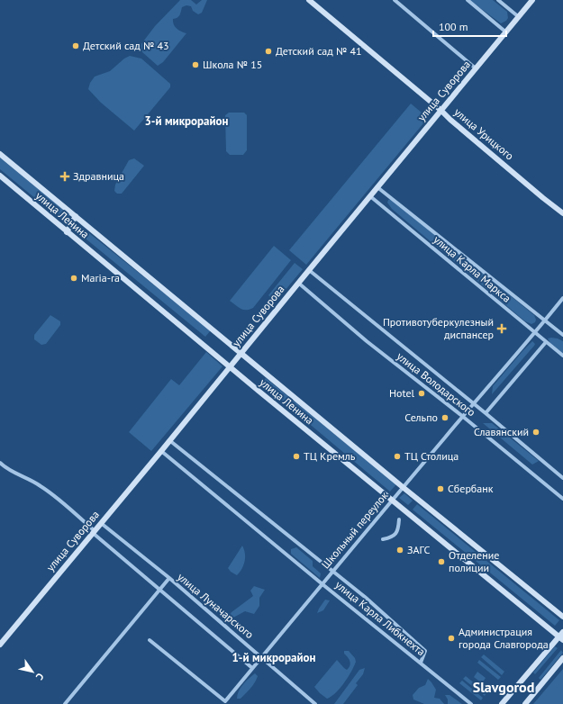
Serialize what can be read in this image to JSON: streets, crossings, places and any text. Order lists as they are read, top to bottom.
{
  "streets": {
    "street": [
      "улица Суворова",
      "улица Урицкого",
      "улица Ленина",
      "улица Карла Маркса",
      "улица Володарского",
      "Школьный переулок",
      "улица Луначарского",
      "улица Карла Либкнехта"
    ]
  },
  "crossings": [
    ["улица Суворова", "улица Урицкого"],
    ["улица Суворова", "улица Ленина"],
    ["улица Суворова", "улица Карла Маркса"],
    ["улица Суворова", "улица Володарского"],
    ["улица Суворова", "улица Луначарского"],
    ["улица Суворова", "улица Карла Либкнехта"],
    ["улица Ленина", "Школьный переулок"],
    ["улица Карла Маркса", "Школьный переулок"],
    ["улица Володарского", "Школьный переулок"],
    ["Школьный переулок", "улица Луначарского"],
    ["Школьный переулок", "улица Карла Либкнехта"]
  ],
  "districts": ["3-й микрорайон", "1-й микрорайон", "Slavgorod"],
  "places": {
    "other": [
      "Детский сад № 43",
      "Детский сад № 41",
      "Школа № 15",
      "Maria-ra",
      "Hotel",
      "Сельпо",
      "Славянский",
      "ТЦ Кремль",
      "ТЦ Столица",
      "Сбербанк",
      "ЗАГС",
      "Отделение полиции",
      "Администрация города Славгорода"
    ],
    "health": ["Здравница", "Противотуберкулезный диспансер"]
  },
  "scale_bar": "100 m",
  "north": "bottom right"
}
